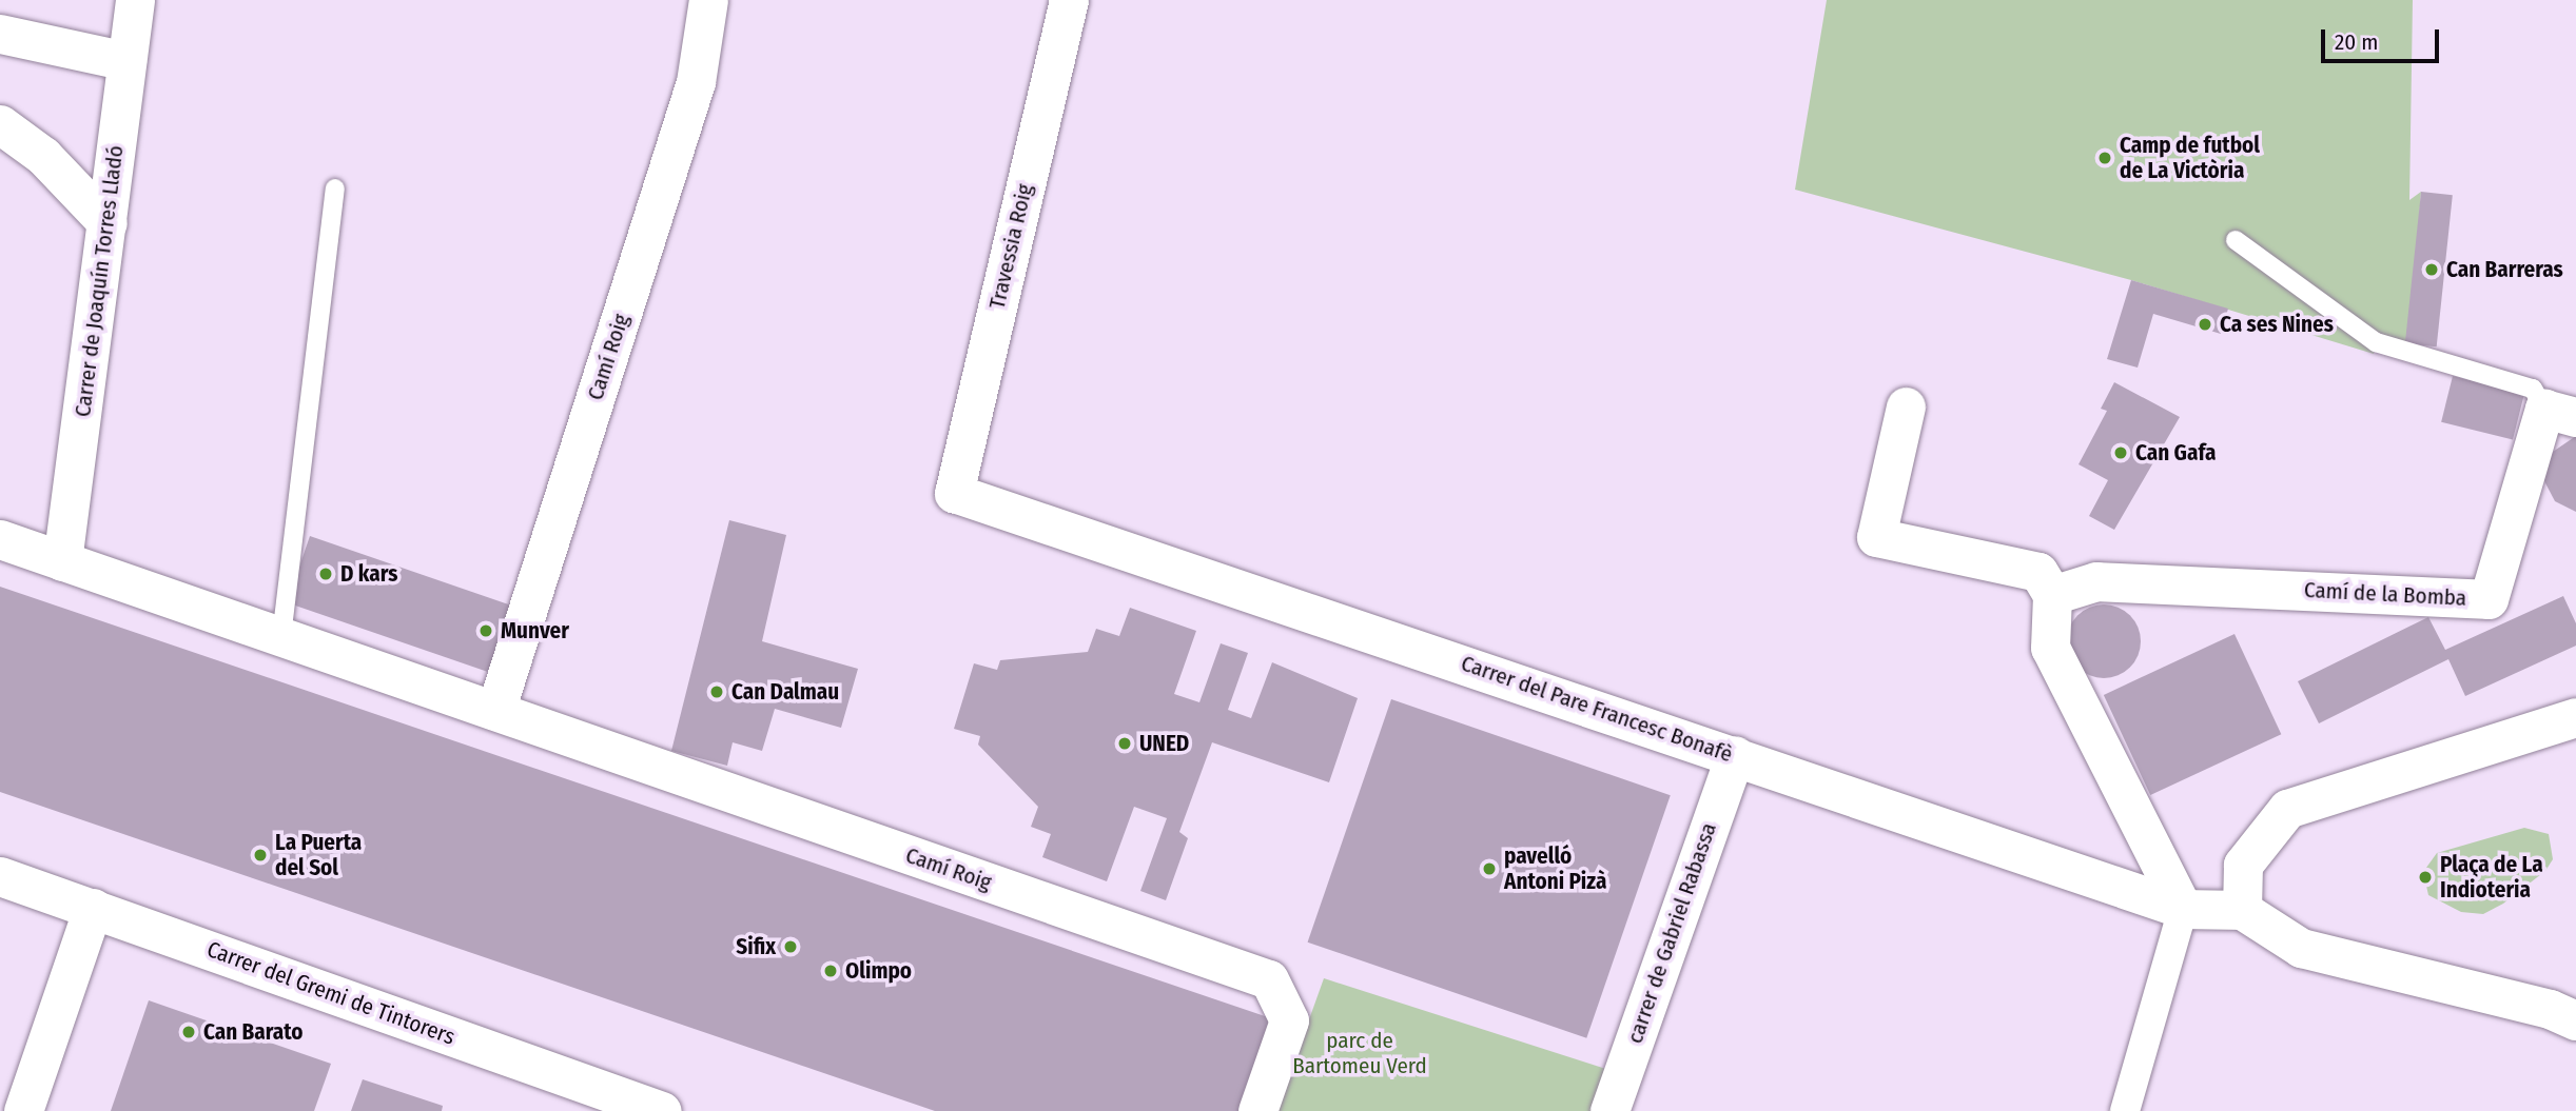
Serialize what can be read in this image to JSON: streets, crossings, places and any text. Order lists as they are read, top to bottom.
{
  "streets": {
    "street": [
      "Travessia Roig",
      "Carrer de Joaquín Torres Lladó",
      "Camí Roig",
      "Camí de la Bomba",
      "Carrer del Pare Francesc Bonafè",
      "carrer de Gabriel Rabassa",
      "Carrer del Gremi de Tintorers"
    ]
  },
  "crossings": [
    ["Travessia Roig", "Carrer del Pare Francesc Bonafè"],
    ["Carrer de Joaquín Torres Lladó", "Camí Roig"],
    ["Carrer del Pare Francesc Bonafè", "carrer de Gabriel Rabassa"]
  ],
  "parks": ["parc de Bartomeu Verd"],
  "places": [
    "Camp de futbol de La Victòria",
    "Can Barreras",
    "Ca ses Nines",
    "Can Gafa",
    "D kars",
    "Munver",
    "Can Dalmau",
    "UNED",
    "La Puerta del Sol",
    "pavelló Antoni Pizà",
    "Plaça de La Indioteria",
    "Sifix",
    "Olimpo",
    "Can Barato"
  ],
  "scale_bar": "20 m"
}
